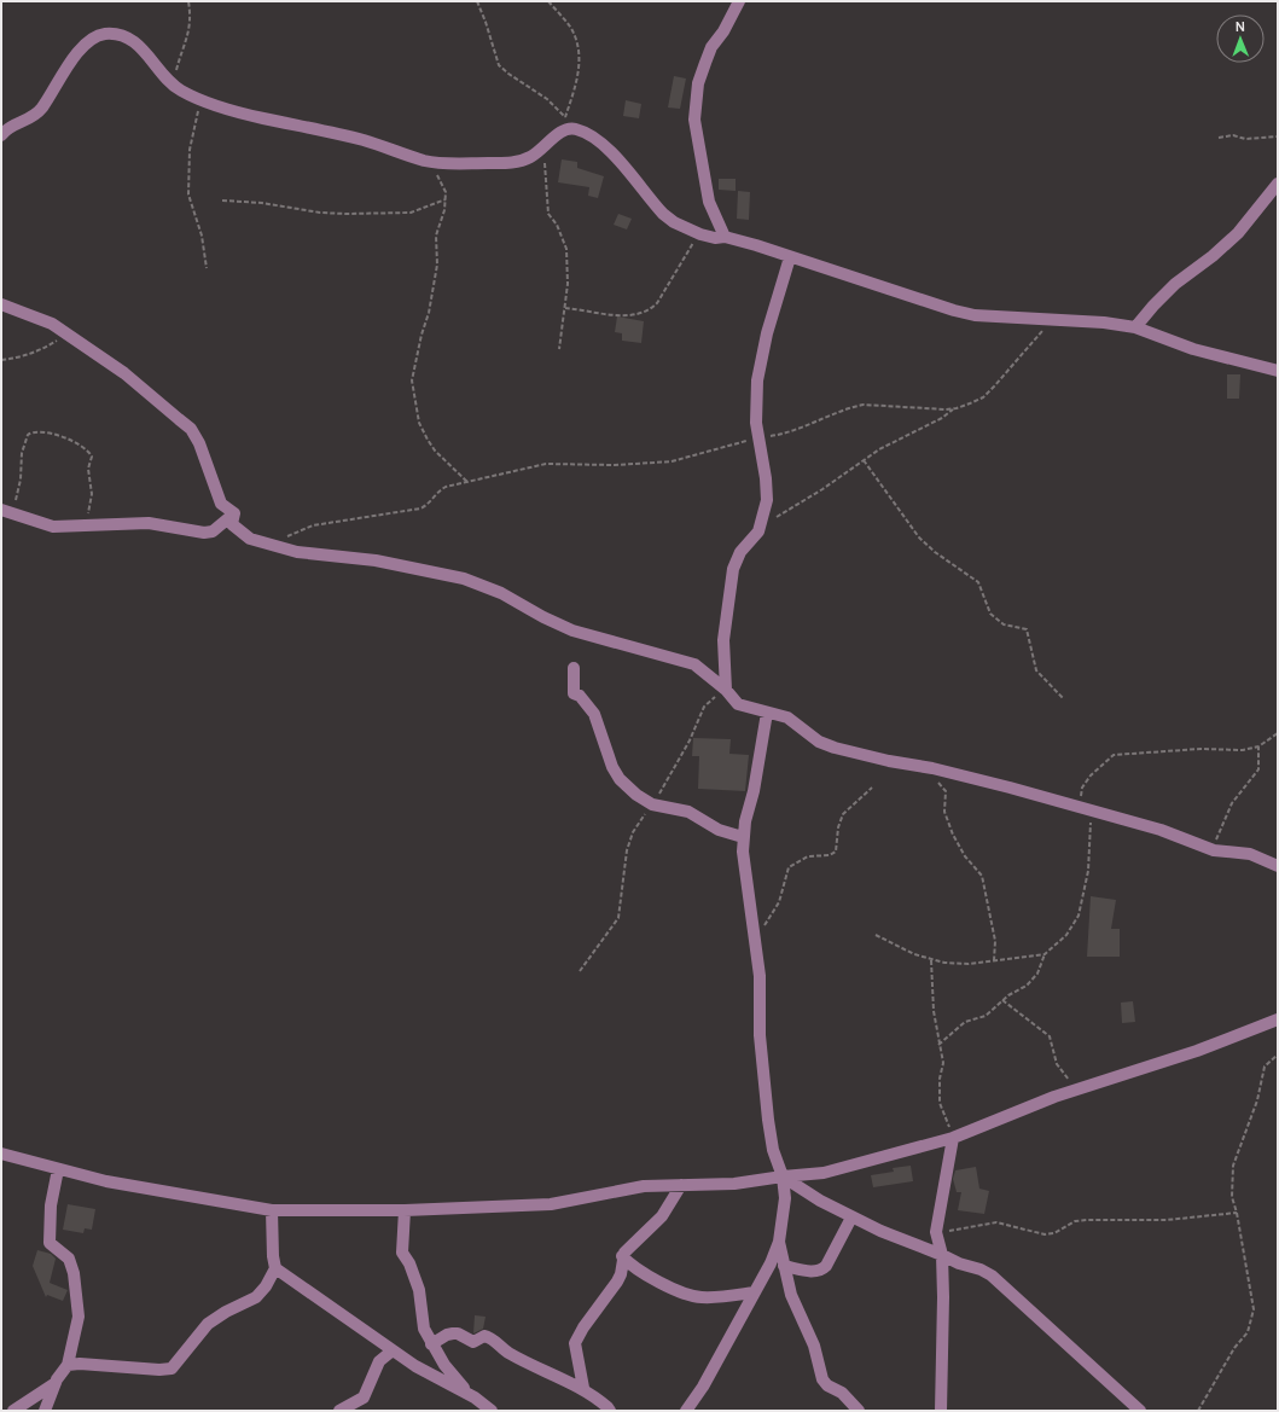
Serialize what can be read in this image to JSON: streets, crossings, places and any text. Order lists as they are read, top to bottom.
{
  "north": "top"
}
